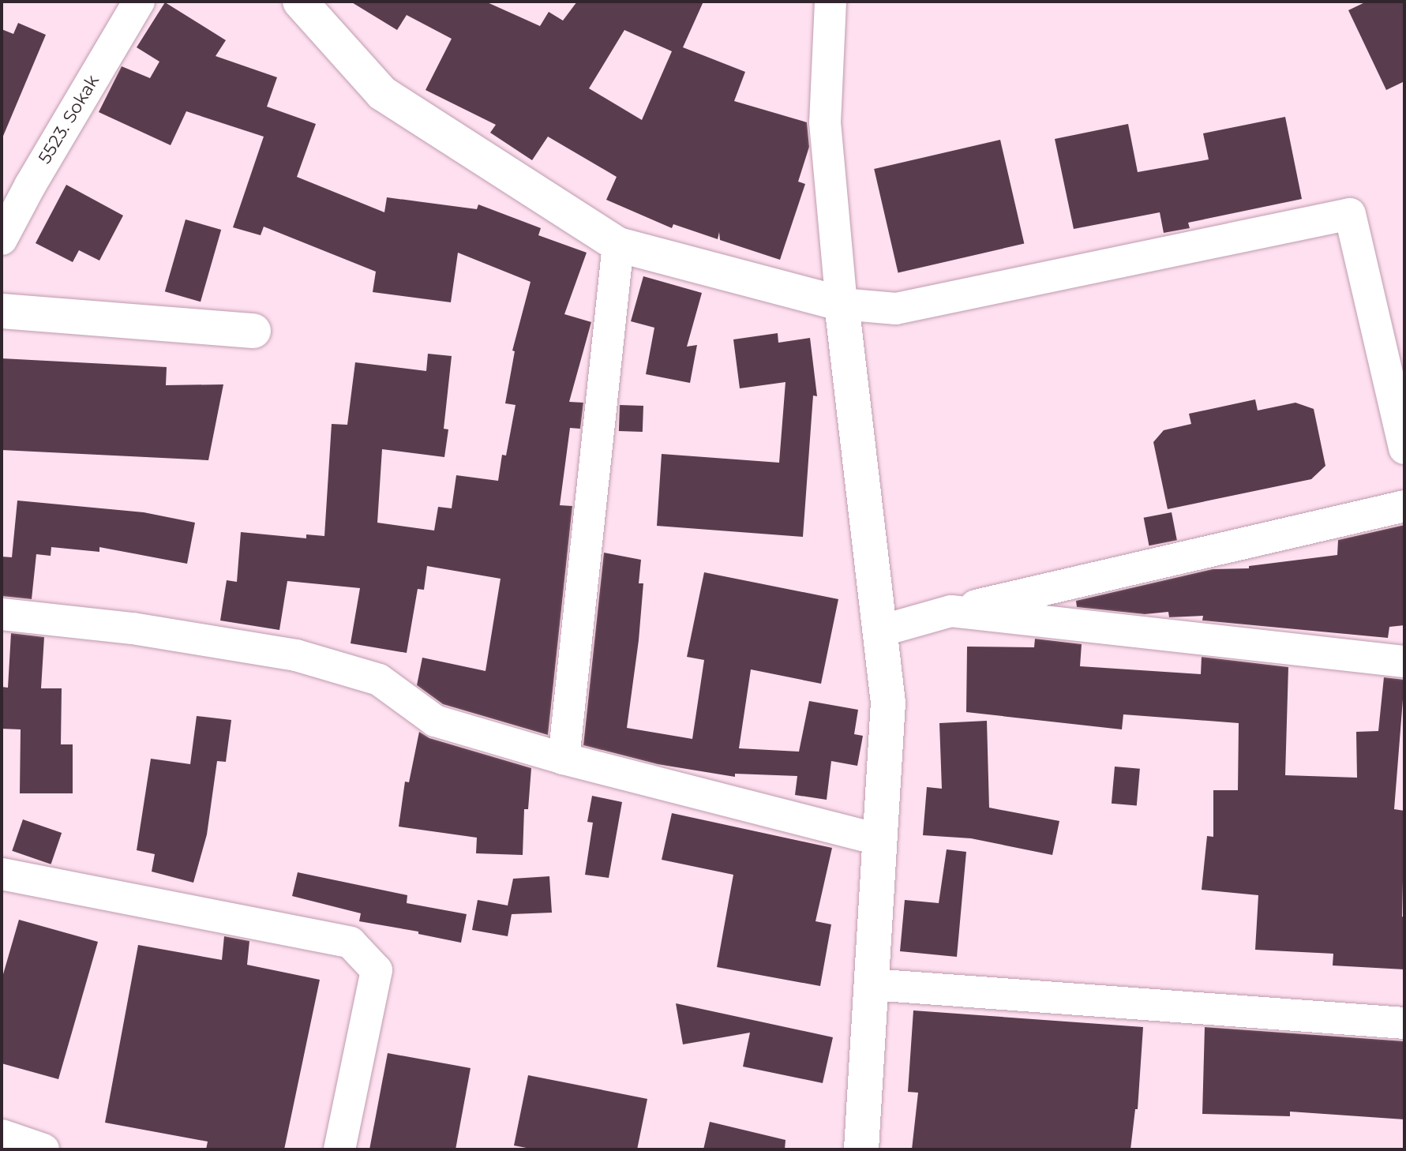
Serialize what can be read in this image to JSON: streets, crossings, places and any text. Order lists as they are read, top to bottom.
{
  "streets": {
    "street": ["5523. Sokak"]
  }
}
